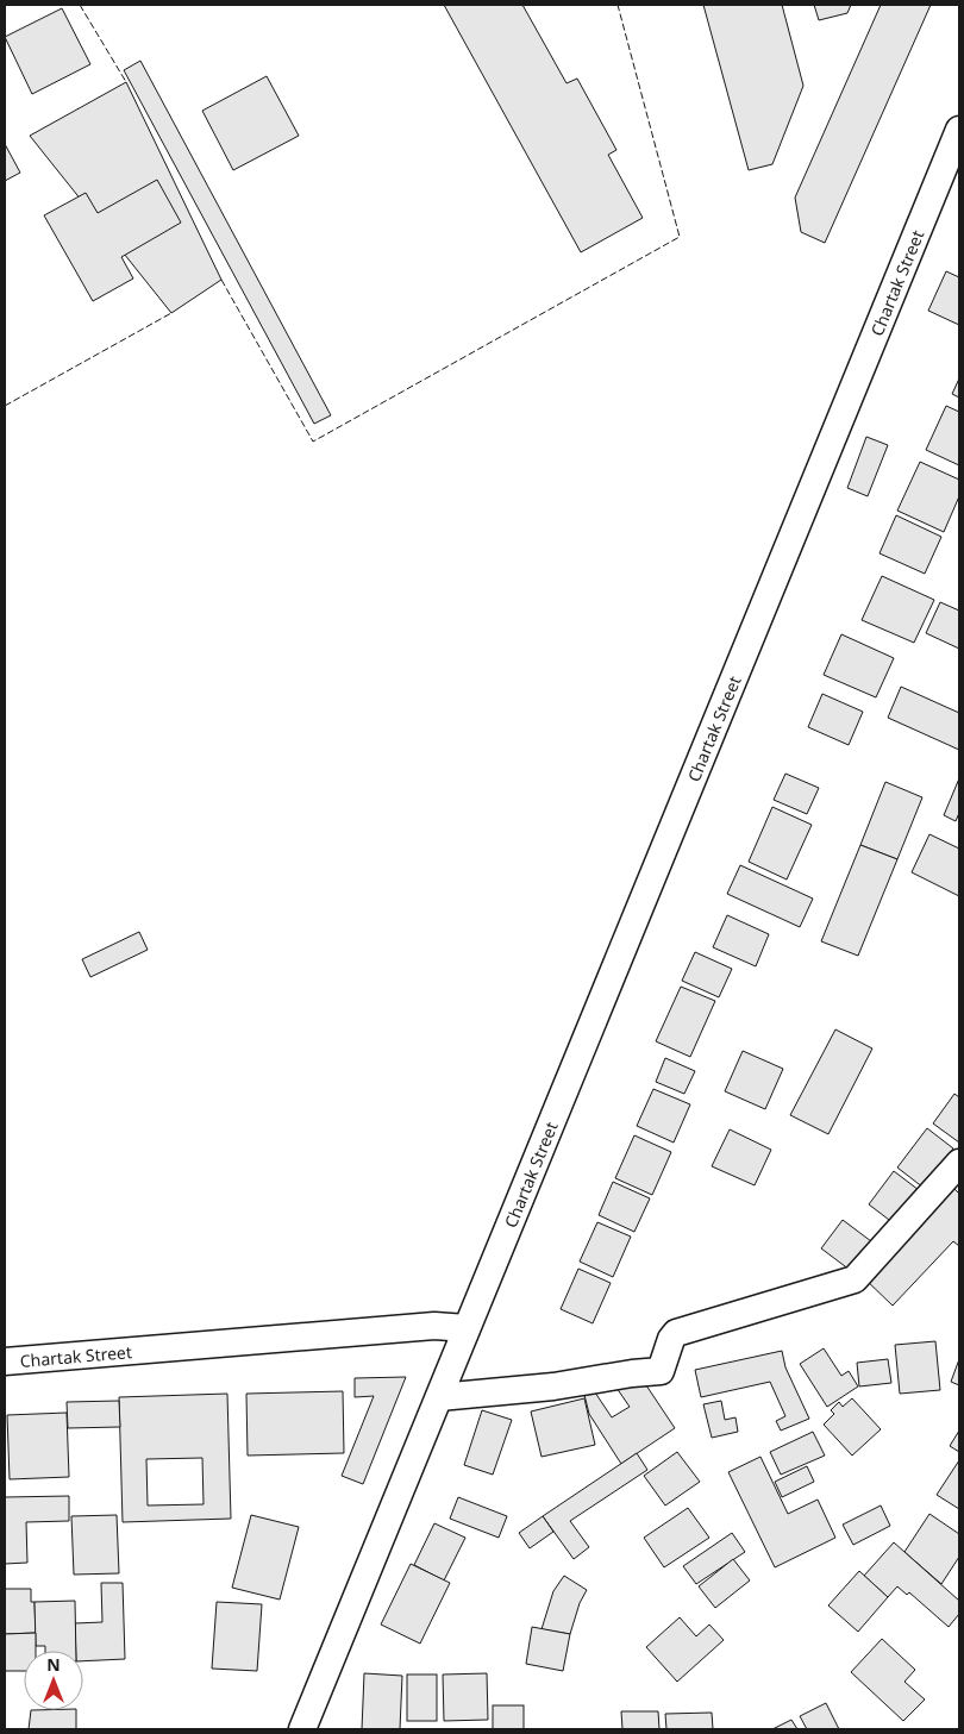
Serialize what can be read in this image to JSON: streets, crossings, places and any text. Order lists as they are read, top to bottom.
{
  "streets": {
    "street": ["Chartak Street"]
  },
  "north": "top"
}
